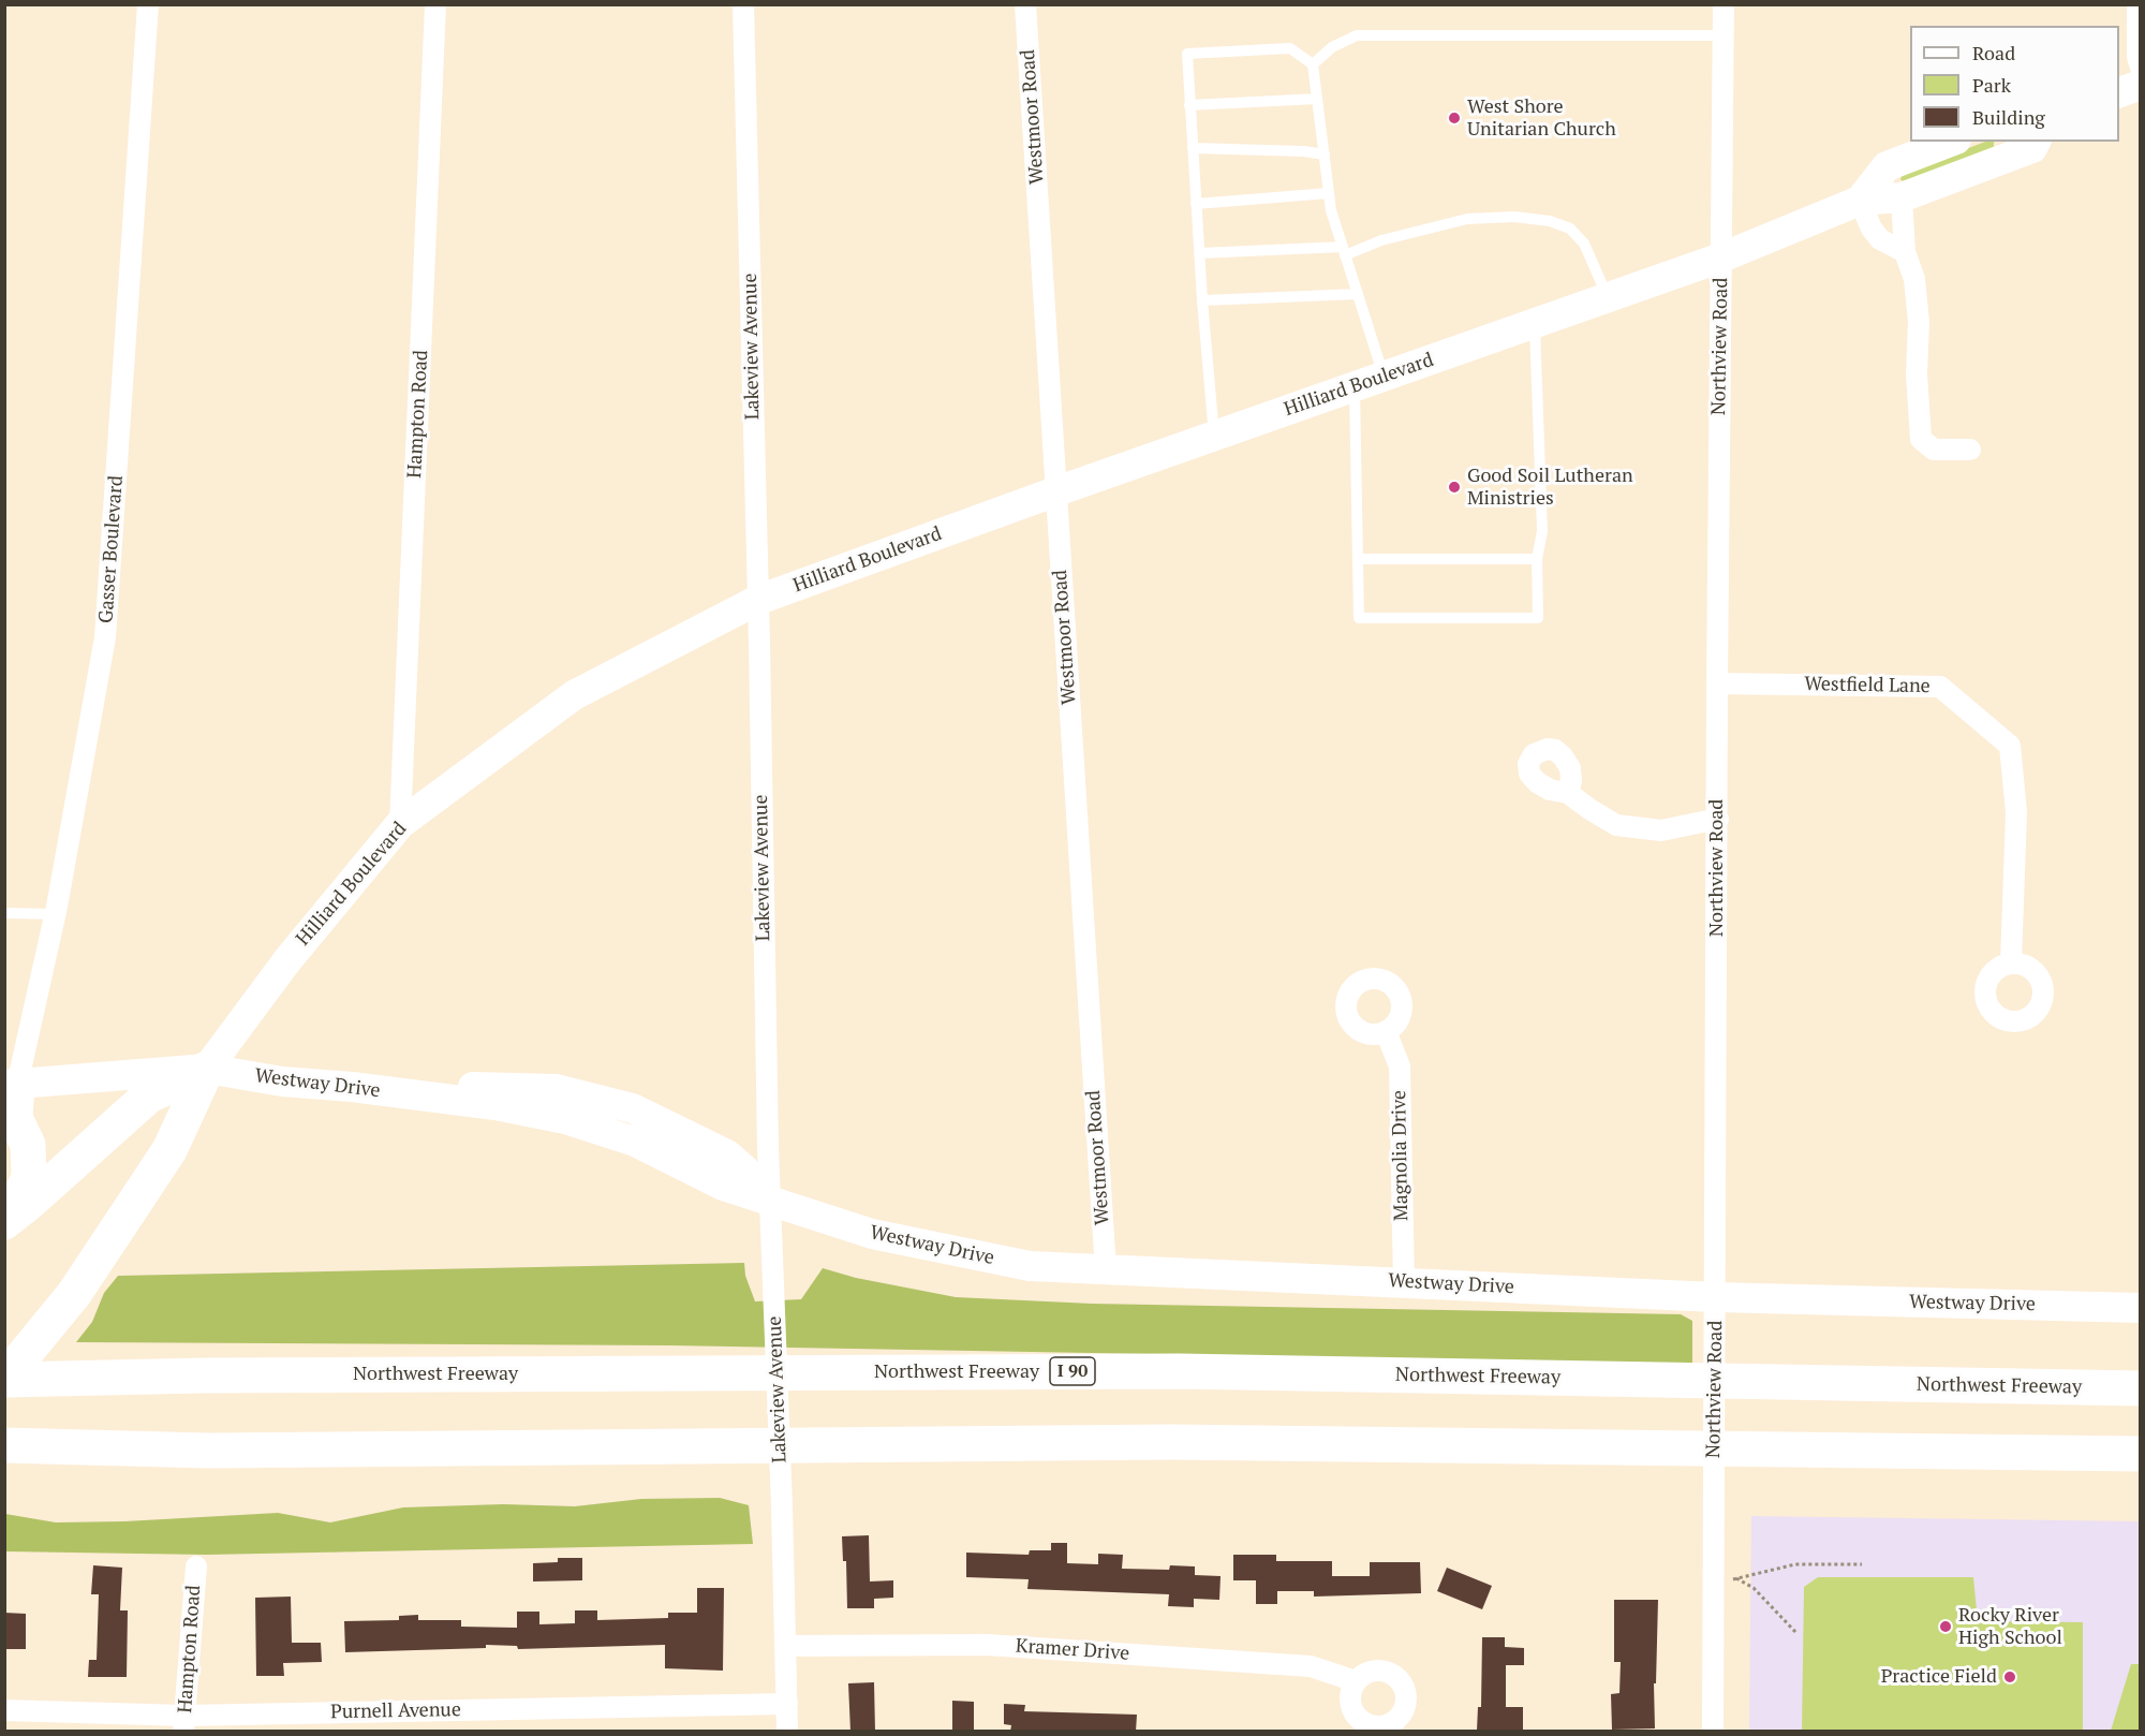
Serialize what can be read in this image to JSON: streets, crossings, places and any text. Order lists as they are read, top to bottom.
{
  "streets": {
    "highway": ["I 90", "Northwest Freeway"],
    "main road": ["Hilliard Boulevard", "Westway Drive"],
    "street": [
      "Westmoor Road",
      "Lakeview Avenue",
      "Northview Road",
      "Hampton Road",
      "Gasser Boulevard",
      "Westfield Lane",
      "Magnolia Drive",
      "Kramer Drive",
      "Purnell Avenue"
    ]
  },
  "crossings": [
    ["Westmoor Road", "Hilliard Boulevard"],
    ["Westmoor Road", "Westway Drive"],
    ["Lakeview Avenue", "Hilliard Boulevard"],
    ["Lakeview Avenue", "Westway Drive"],
    ["Lakeview Avenue", "Kramer Drive"],
    ["Lakeview Avenue", "Purnell Avenue"],
    ["Northview Road", "Hilliard Boulevard"],
    ["Northview Road", "Westfield Lane"],
    ["Northview Road", "Westway Drive"],
    ["Hilliard Boulevard", "Hampton Road"],
    ["Hilliard Boulevard", "Westway Drive"],
    ["Hampton Road", "Purnell Avenue"],
    ["Westway Drive", "Magnolia Drive"]
  ],
  "places": [
    "West Shore Unitarian Church",
    "Good Soil Lutheran Ministries",
    "Rocky River High School",
    "Practice Field"
  ],
  "legend": ["Road", "Park", "Building"]
}
